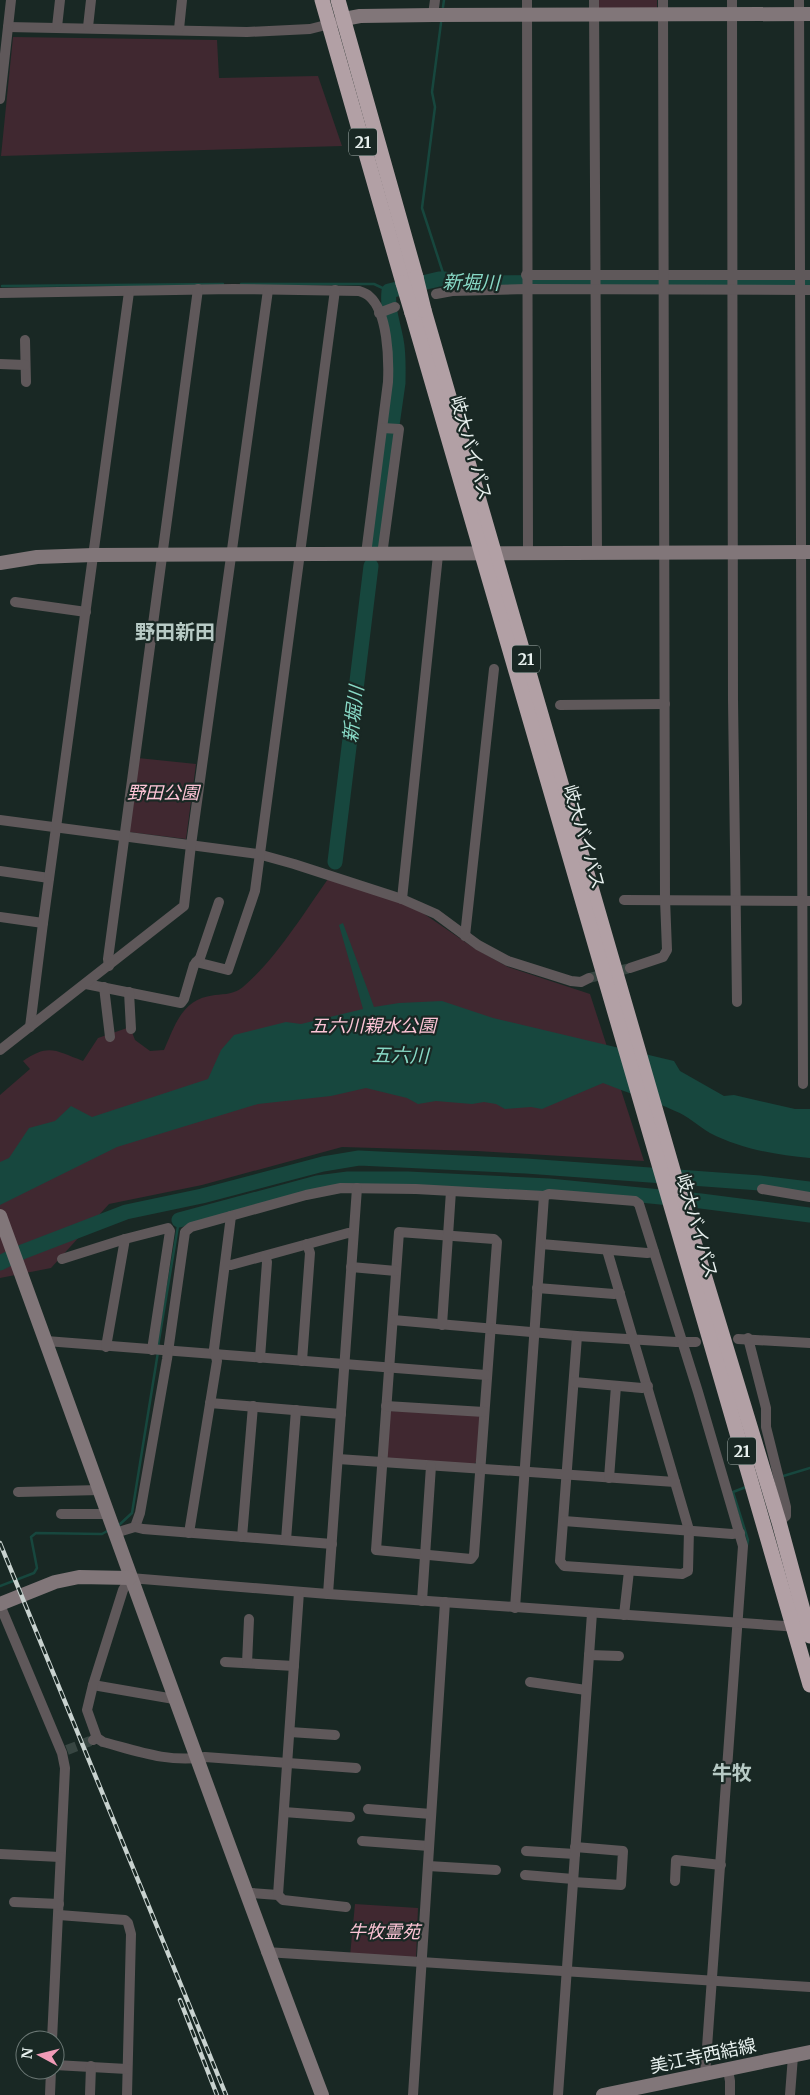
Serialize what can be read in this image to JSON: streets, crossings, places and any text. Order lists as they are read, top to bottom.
{
  "streets": {
    "highway": ["21", "岐大バイパス"],
    "street": ["美江寺西結線"]
  },
  "districts": ["野田新田", "牛牧"],
  "water": ["新堀川", "五六川"],
  "parks": ["野田公園", "五六川親水公園", "牛牧霊苑"],
  "north": "left"
}
